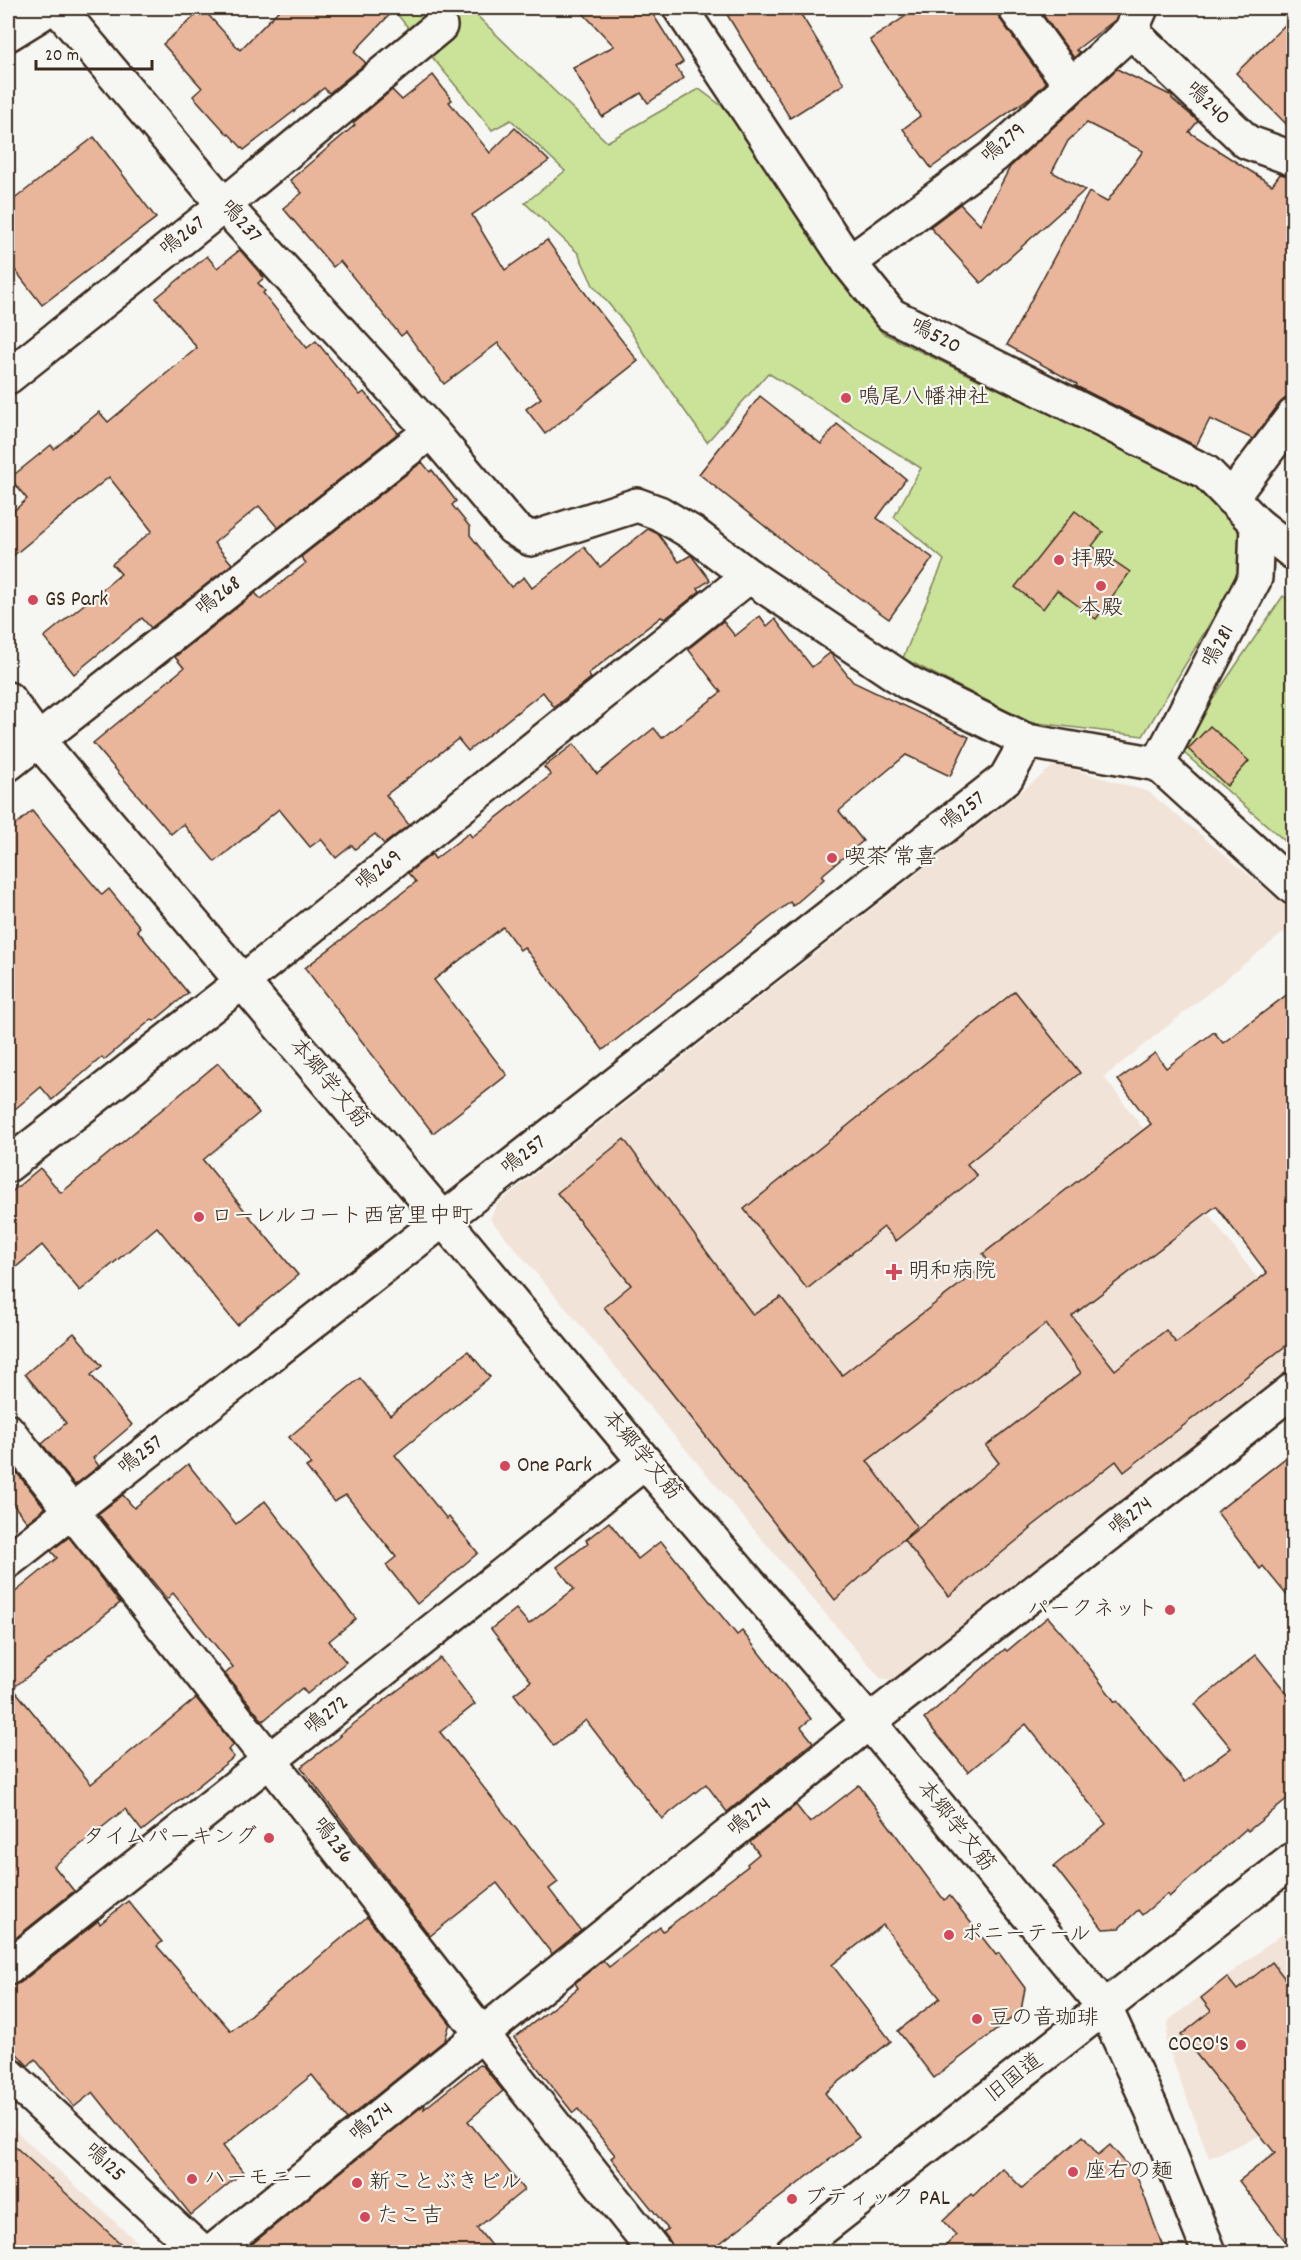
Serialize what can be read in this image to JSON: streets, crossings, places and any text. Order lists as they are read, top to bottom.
{
  "streets": {
    "street": [
      "鳴240",
      "鳴279",
      "鳴237",
      "鳴267",
      "鳴520",
      "鳴268",
      "鳴281",
      "鳴257",
      "鳴269",
      "本郷学文筋",
      "鳴274",
      "鳴272",
      "鳴236",
      "旧国道",
      "鳴125"
    ]
  },
  "crossings": [
    ["鳴240", "鳴279"],
    ["鳴279", "鳴520"],
    ["鳴237", "鳴267"],
    ["鳴237", "鳴268"],
    ["鳴237", "鳴281"],
    ["鳴237", "鳴257"],
    ["鳴237", "鳴269"],
    ["鳴520", "鳴281"],
    ["鳴268", "本郷学文筋"],
    ["鳴257", "本郷学文筋"],
    ["鳴257", "鳴236"],
    ["鳴269", "本郷学文筋"],
    ["本郷学文筋", "鳴274"],
    ["本郷学文筋", "鳴272"],
    ["本郷学文筋", "旧国道"],
    ["鳴274", "鳴236"],
    ["鳴272", "鳴236"]
  ],
  "places": {
    "other": [
      "鳴尾八幡神社",
      "拝殿",
      "本殿",
      "GS Park",
      "喫茶 常喜",
      "ローレルコート西宮里中町",
      "One Park",
      "パークネット",
      "タイムパーキング",
      "ポニーテール",
      "豆の音珈琲",
      "COCO'S",
      "座右の麺",
      "ハーモニー",
      "新ことぶきビル",
      "ブティック PAL",
      "たこ吉"
    ],
    "health": ["明和病院"]
  },
  "scale_bar": "20 m"
}
